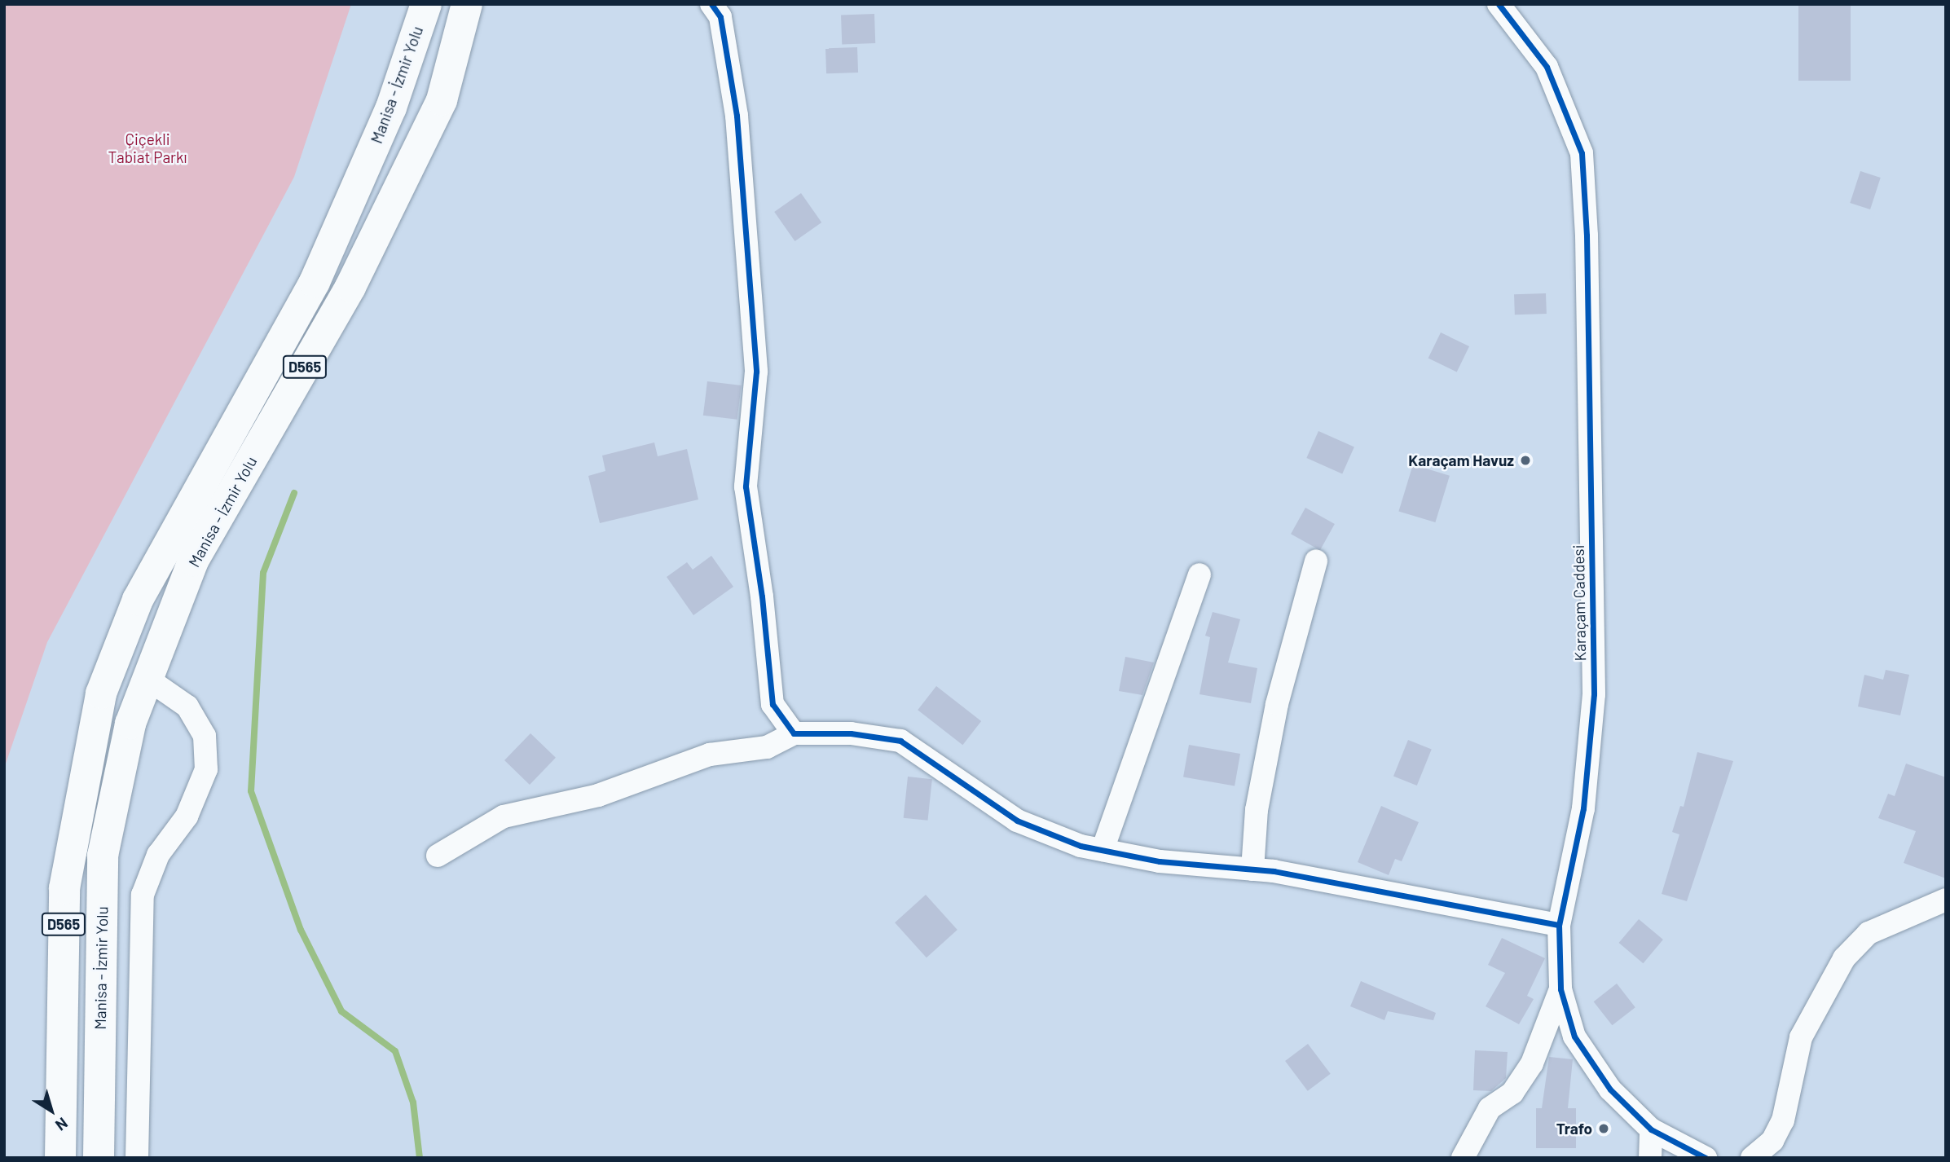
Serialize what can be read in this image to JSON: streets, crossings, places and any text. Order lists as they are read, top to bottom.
{
  "streets": {
    "highway": ["Manisa - İzmir Yolu", "D565"],
    "street": ["Karaçam Caddesi"]
  },
  "parks": ["Çiçekli Tabiat Parkı"],
  "places": ["Karaçam Havuz", "Trafo"],
  "north": "bottom right"
}
